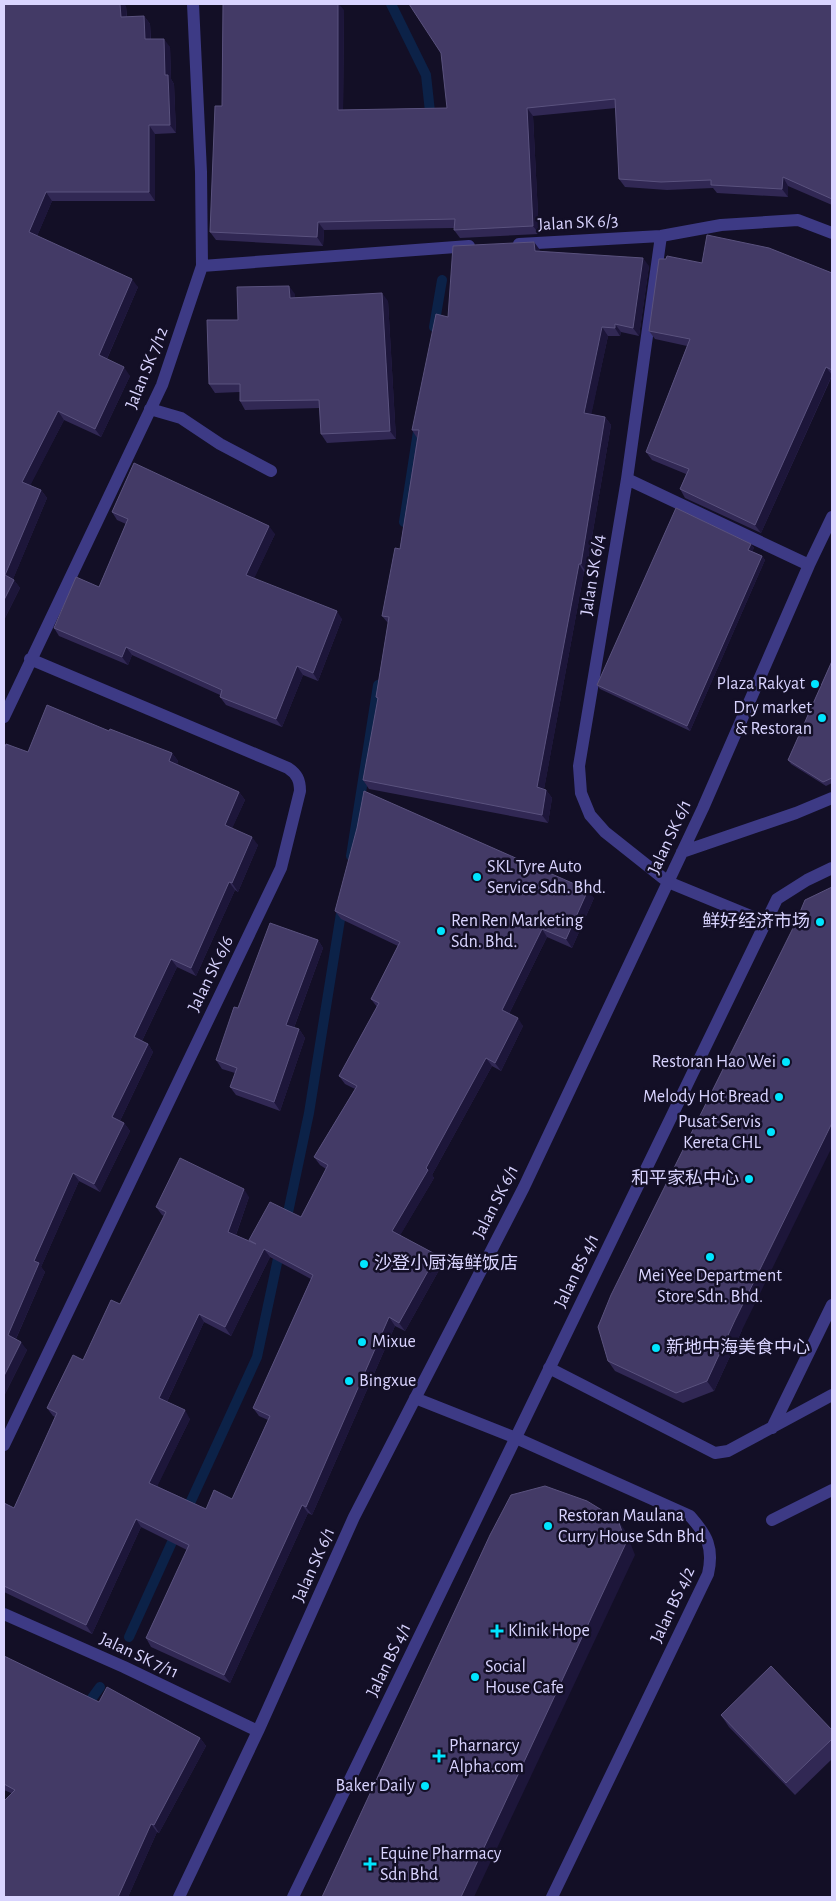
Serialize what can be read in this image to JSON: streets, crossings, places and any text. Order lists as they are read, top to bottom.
{
  "streets": {
    "street": [
      "Jalan SK 6/3",
      "Jalan SK 7/12",
      "Jalan SK 6/4",
      "Jalan SK 6/1",
      "Jalan SK 6/6",
      "Jalan BS 4/1",
      "Jalan BS 4/2",
      "Jalan SK 7/11"
    ]
  },
  "crossings": [
    ["Jalan SK 6/3", "Jalan SK 6/4"],
    ["Jalan SK 7/12", "Jalan SK 6/6"],
    ["Jalan SK 6/4", "Jalan SK 6/1"],
    ["Jalan SK 6/4", "Jalan BS 4/1"],
    ["Jalan SK 6/1", "Jalan BS 4/2"],
    ["Jalan SK 6/1", "Jalan SK 7/11"],
    ["Jalan BS 4/1", "Jalan BS 4/2"]
  ],
  "places": {
    "other": [
      "Plaza Rakyat",
      "Dry market & Restoran",
      "SKL Tyre Auto Service Sdn. Bhd.",
      "鲜好经济市场",
      "Ren Ren Marketing Sdn. Bhd.",
      "Restoran Hao Wei",
      "Melody Hot Bread",
      "Pusat Servis Kereta CHL",
      "和平家私中心",
      "Mei Yee Department Store Sdn. Bhd.",
      "沙登小厨海鲜饭店",
      "Mixue",
      "新地中海美食中心",
      "Bingxue",
      "Restoran Maulana Curry House Sdn Bhd",
      "Social House Cafe",
      "Baker Daily"
    ],
    "health": ["Klinik Hope", "Pharnarcy Alpha.com", "Equine Pharmacy Sdn Bhd"]
  }
}
